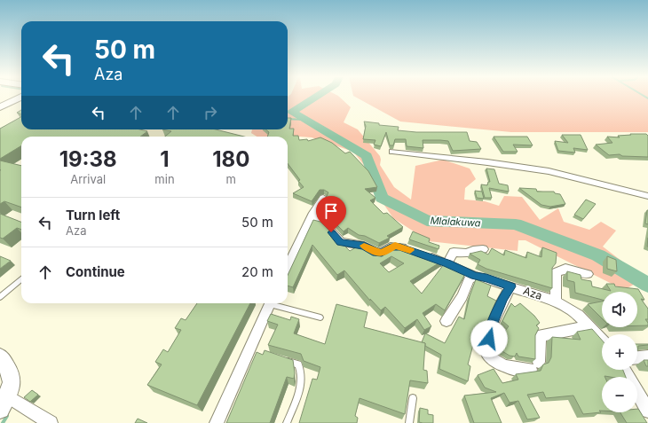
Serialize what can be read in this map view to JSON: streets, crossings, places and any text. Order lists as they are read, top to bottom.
{
  "streets": {
    "street": ["Aza"]
  },
  "water": ["Mlalakuwa"],
  "page": {
    "turn": ["50 m", "Aza"],
    "eta": [
      "19:38",
      "Arrival",
      "1",
      "min",
      "180",
      "m"
    ],
    "list": [
      {
        "name": "Turn left",
        "note": "Aza",
        "value": "50 m"
      },
      {
        "name": "Continue",
        "value": "20 m"
      }
    ],
    "map_buttons": ["+", "−"]
  }
}
